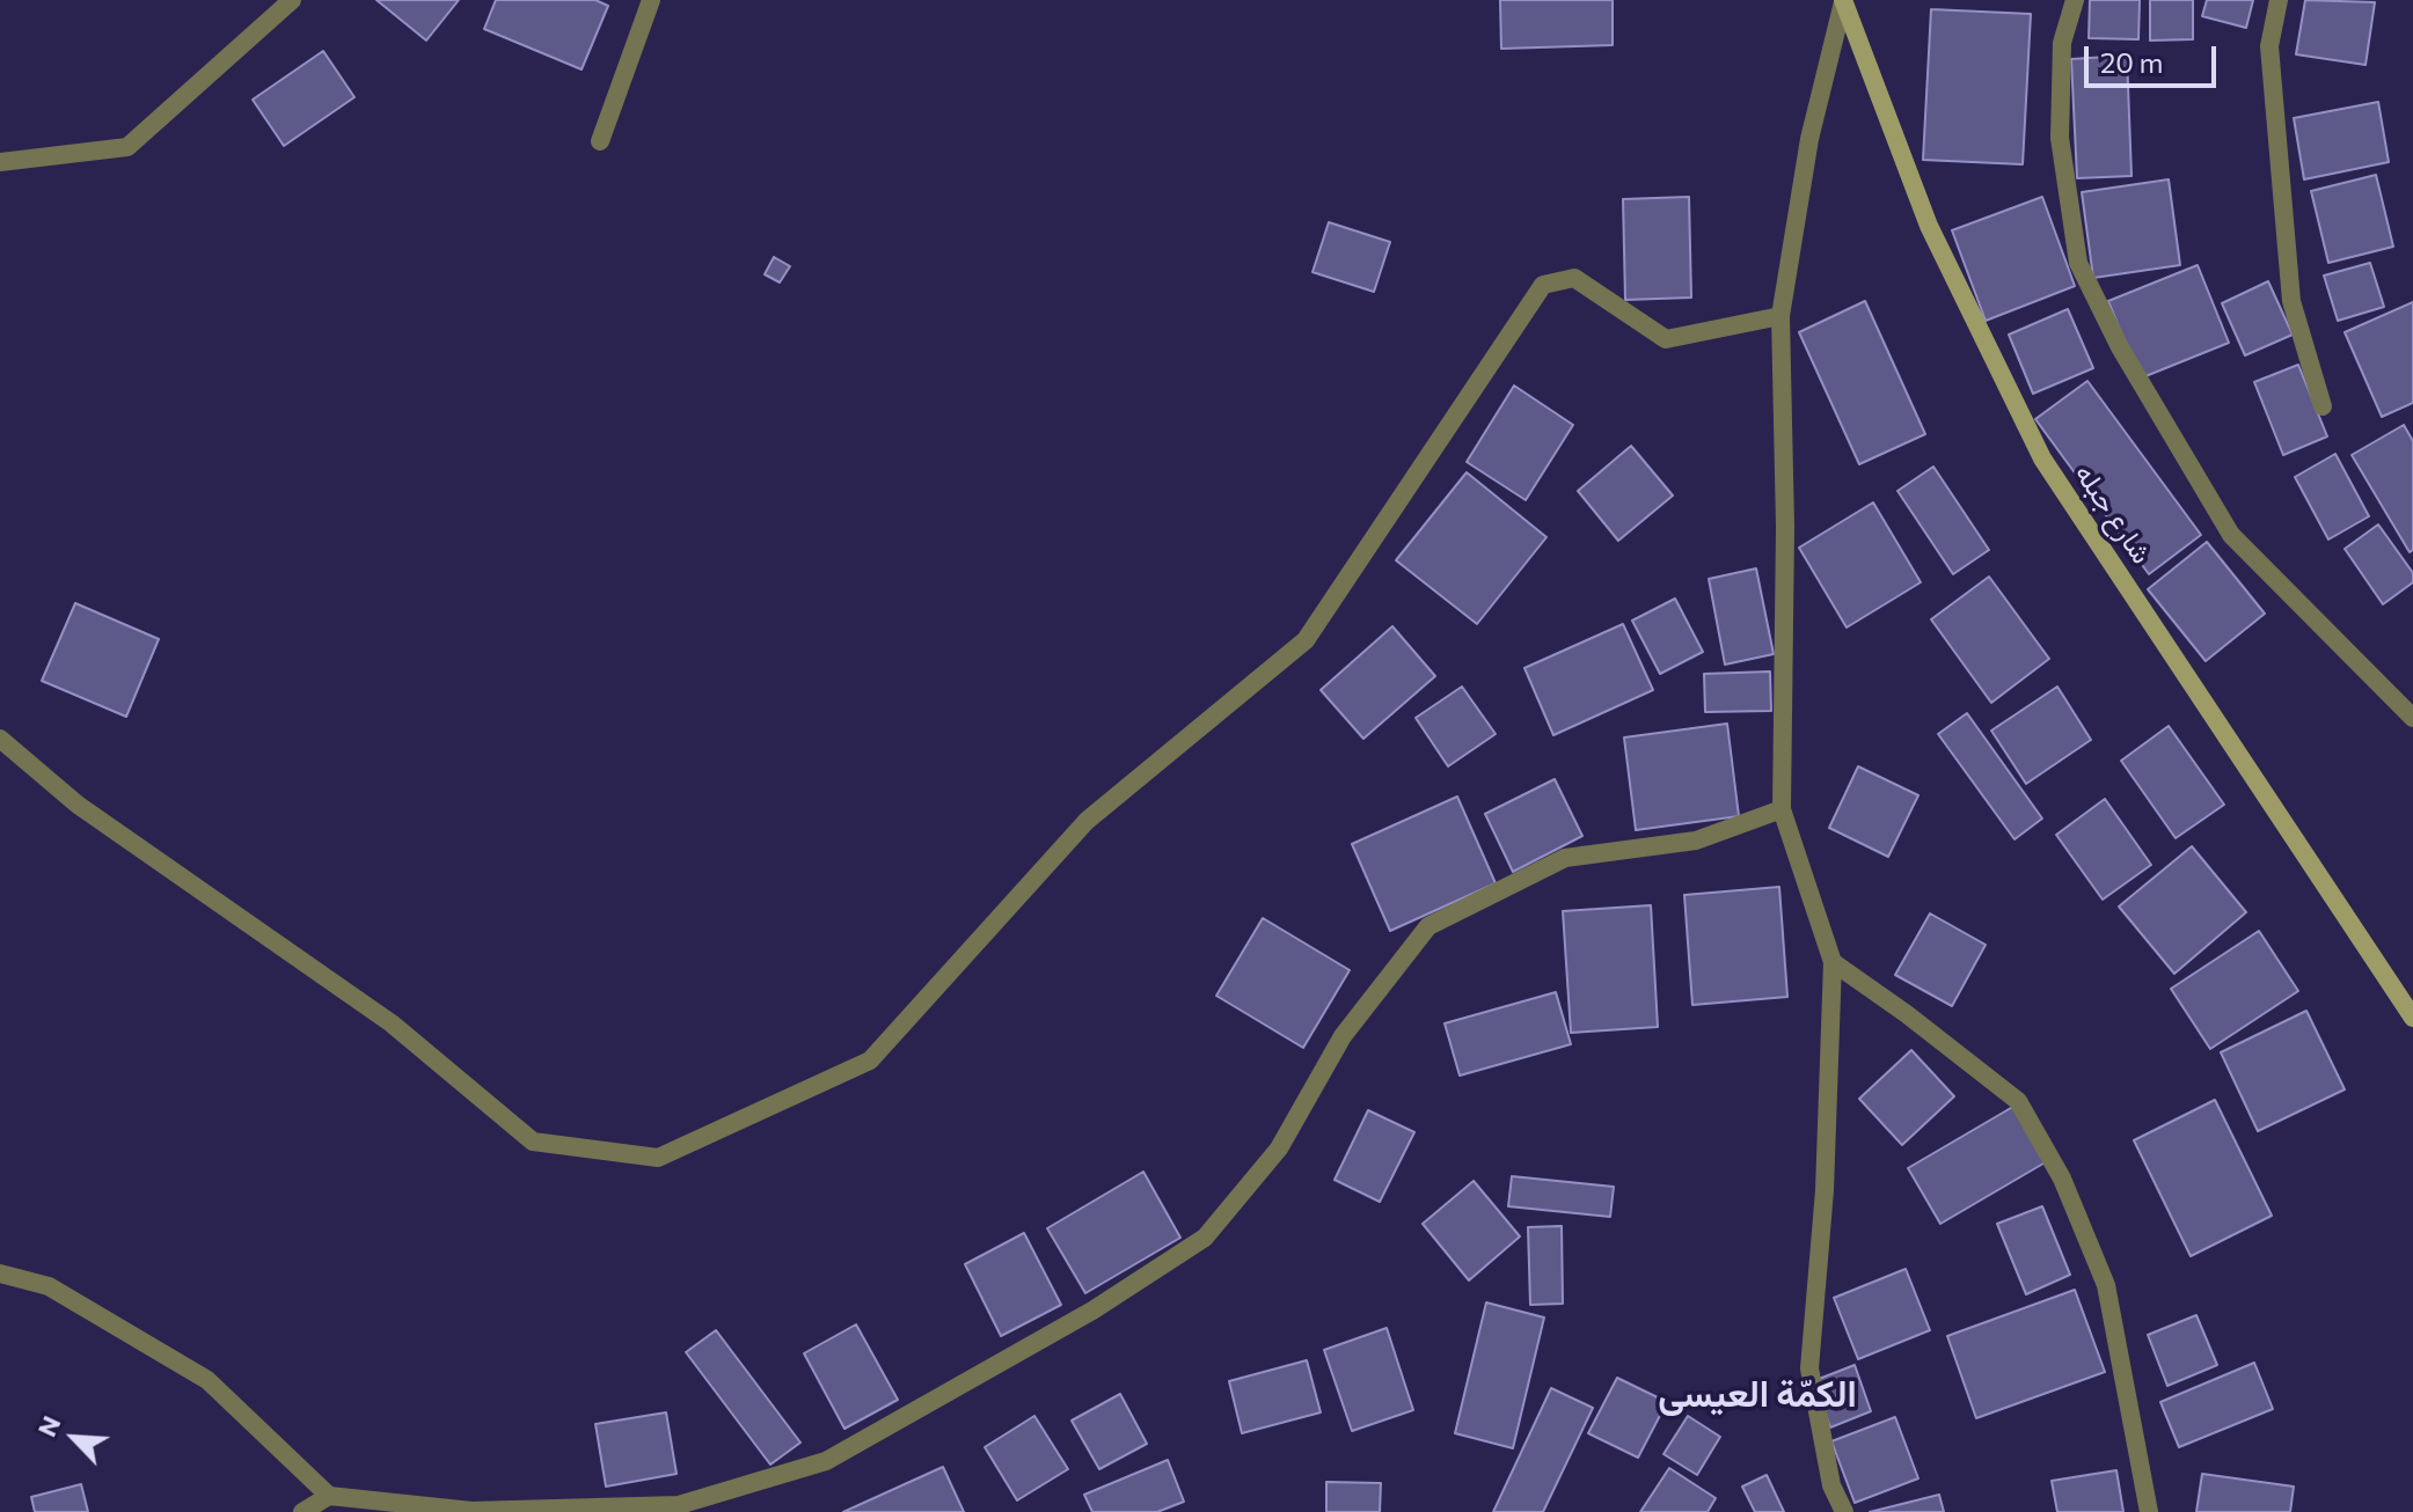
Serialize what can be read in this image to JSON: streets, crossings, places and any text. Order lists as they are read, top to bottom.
{
  "streets": {
    "main road": ["شارع جبله"]
  },
  "districts": ["الكمّة العيسى"],
  "scale_bar": "20 m",
  "north": "top left"
}
